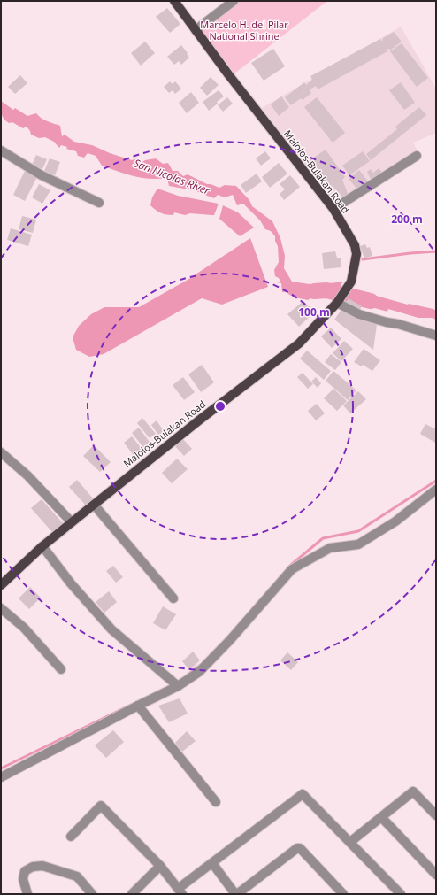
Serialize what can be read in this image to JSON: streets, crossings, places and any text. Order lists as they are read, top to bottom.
{
  "streets": {
    "main road": ["Malolos-Bulakan Road"]
  },
  "water": ["San Nicolas River"],
  "parks": ["Marcelo H. del Pilar National Shrine"],
  "rings": ["200 m", "100 m"]
}
